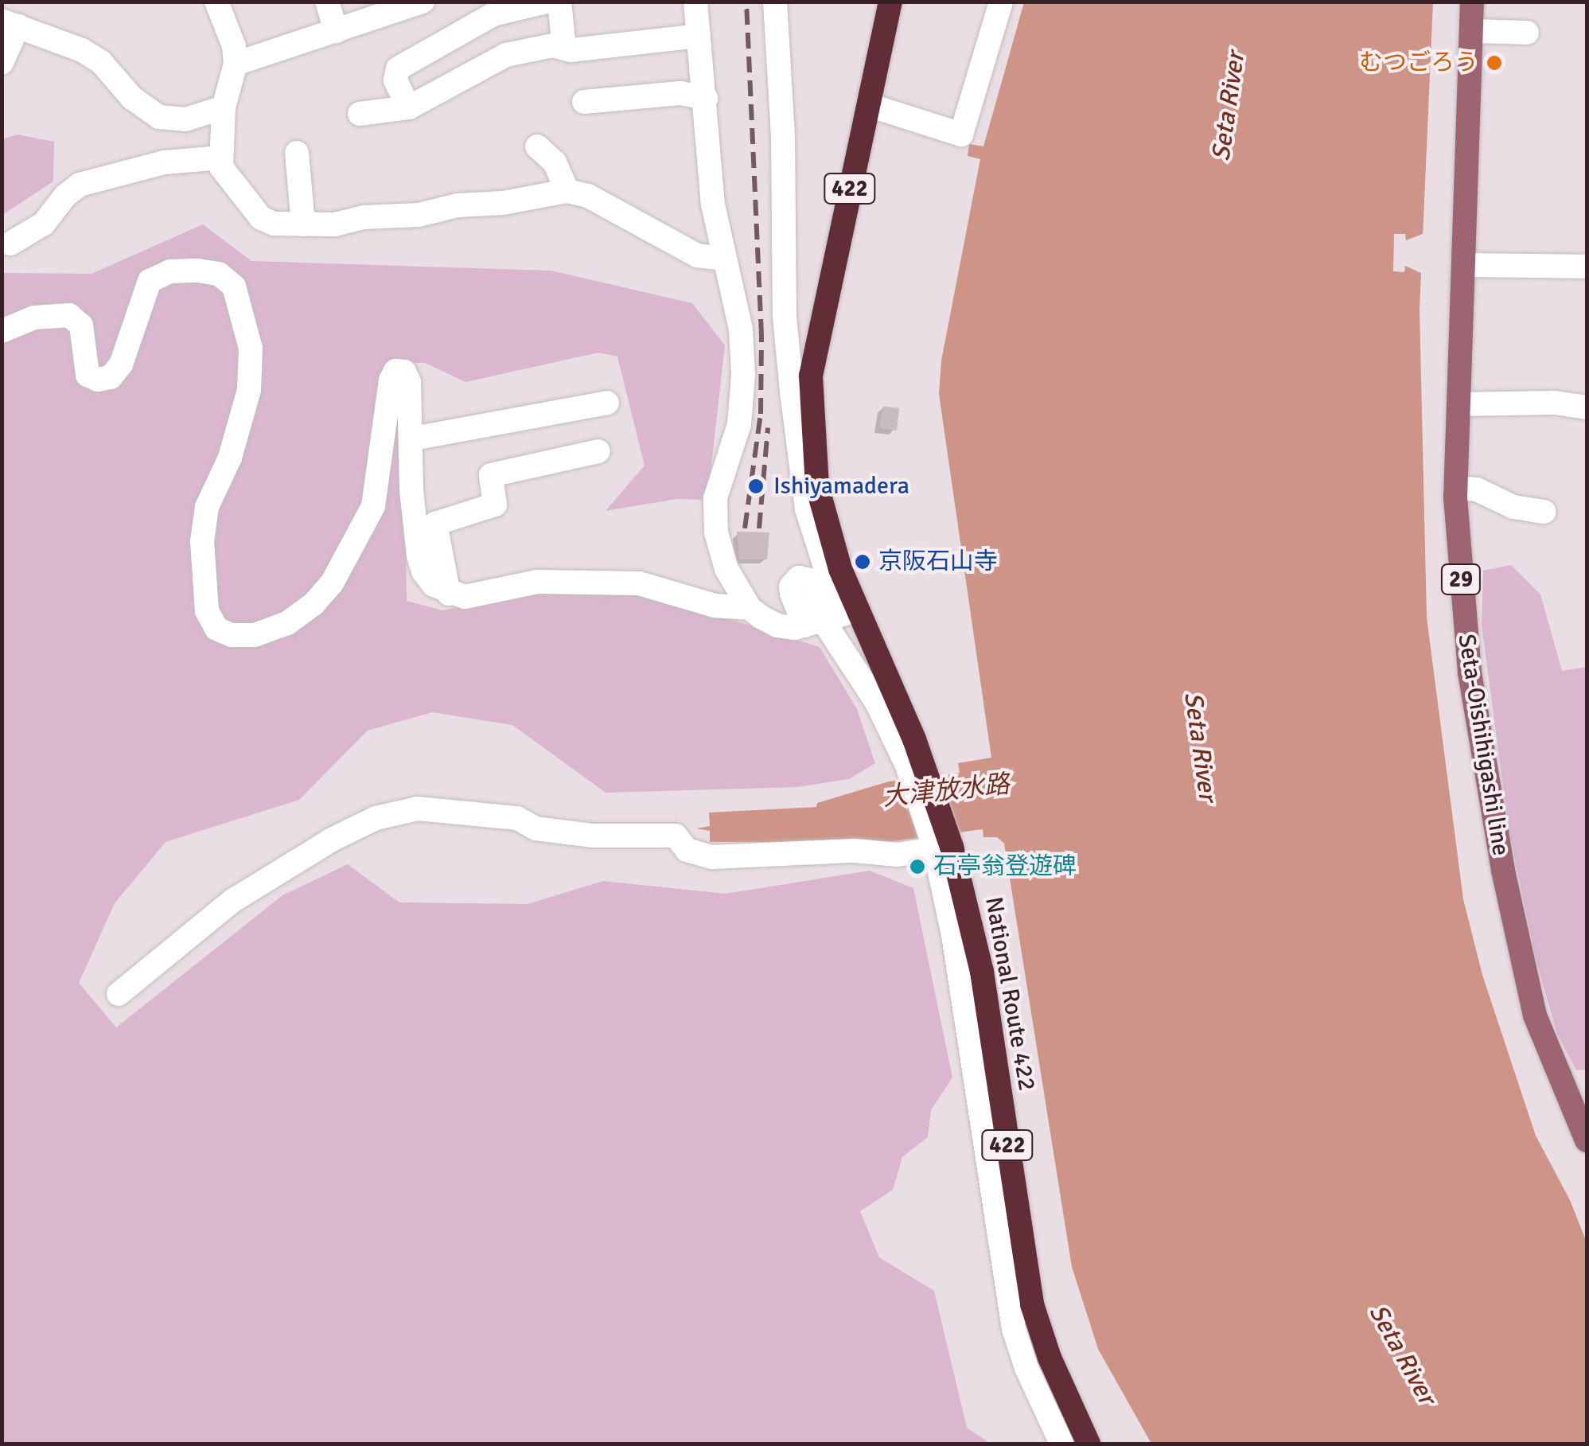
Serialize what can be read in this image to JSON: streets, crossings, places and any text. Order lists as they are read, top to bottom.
{
  "streets": {
    "highway": ["422", "National Route 422"],
    "main road": ["29", "Seta-Oishihigashi line"]
  },
  "water": ["Seta River", "大津放水路"],
  "places": [
    "むつごろう",
    "Ishiyamadera",
    "京阪石山寺",
    "石亭翁登遊碑"
  ]
}
